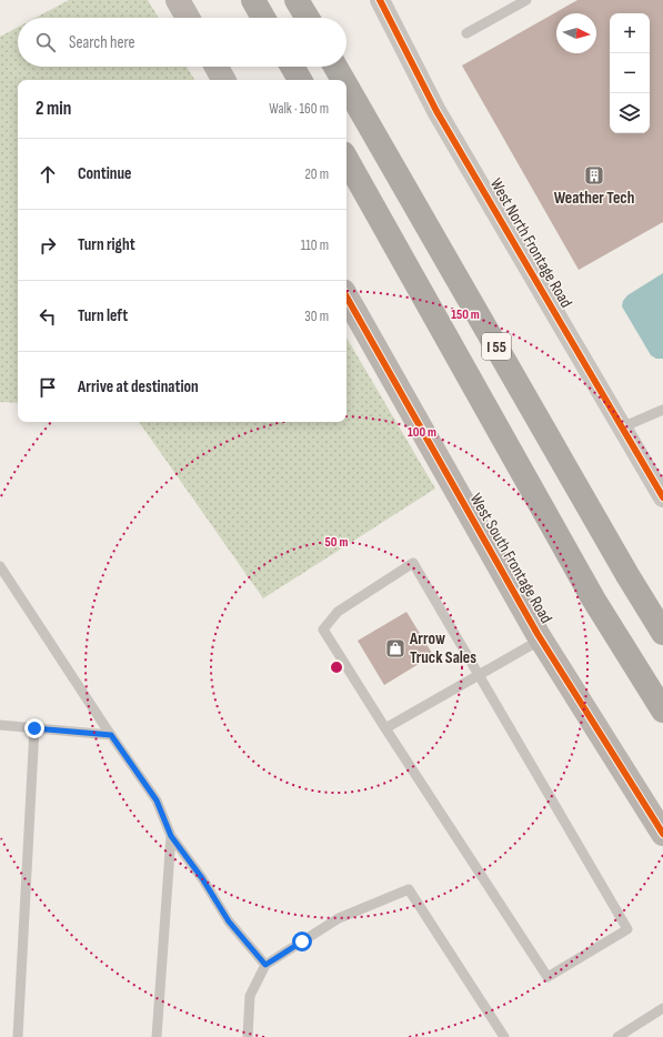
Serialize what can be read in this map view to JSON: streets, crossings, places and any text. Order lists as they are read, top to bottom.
{
  "streets": {
    "highway": ["I 55"],
    "street": ["West North Frontage Road", "West South Frontage Road"]
  },
  "places": {
    "building": ["Weather Tech"],
    "shop": ["Arrow Truck Sales"]
  },
  "north": "right",
  "page": {
    "map_buttons": ["+", "−"],
    "search": "Search here",
    "heading": ["2 min", "Walk · 160 m"],
    "list": [
      ["Continue", "20 m"],
      ["Turn right", "110 m"],
      ["Turn left", "30 m"],
      "Arrive at destination"
    ]
  },
  "rings": ["150 m", "100 m", "50 m"]
}
